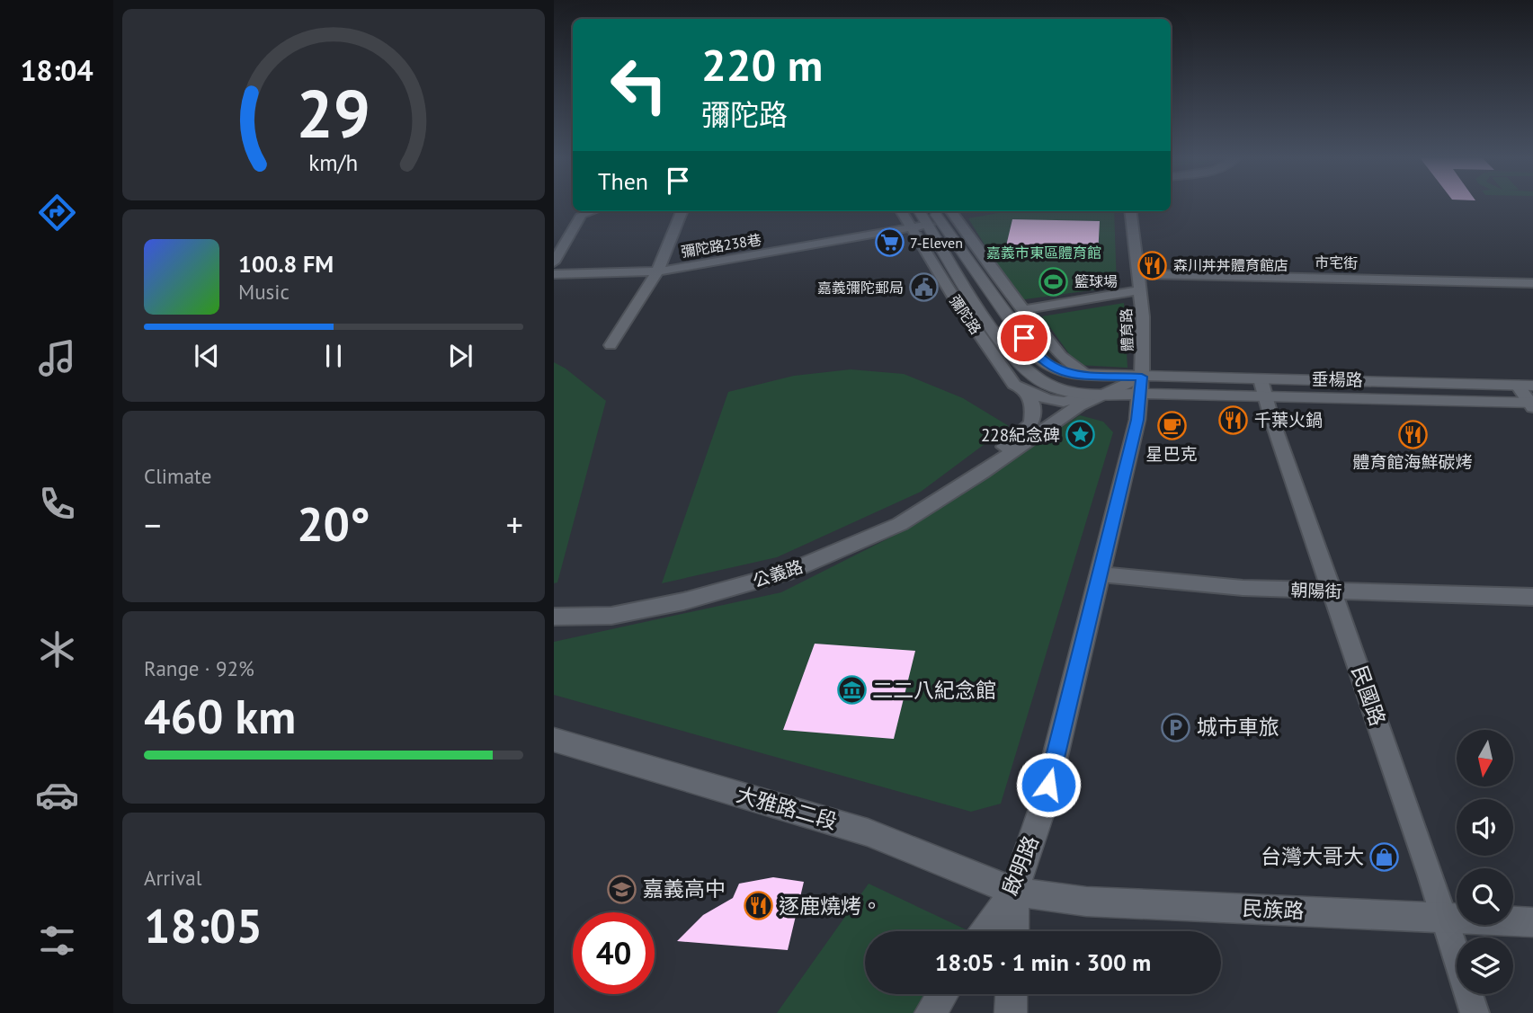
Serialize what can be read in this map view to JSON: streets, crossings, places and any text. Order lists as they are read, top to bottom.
{
  "streets": {
    "street": [
      "彌陀路238巷",
      "市宅街",
      "彌陀路",
      "體育路",
      "垂楊路",
      "公義路",
      "朝陽街",
      "民國路",
      "大雅路二段",
      "啟明路",
      "民族路"
    ]
  },
  "crossings": [
    ["彌陀路238巷", "彌陀路"],
    ["市宅街", "體育路"],
    ["彌陀路", "體育路"],
    ["彌陀路", "垂楊路"],
    ["彌陀路", "公義路"],
    ["彌陀路", "啟明路"],
    ["體育路", "垂楊路"],
    ["體育路", "公義路"],
    ["體育路", "啟明路"],
    ["垂楊路", "公義路"],
    ["垂楊路", "民國路"],
    ["垂楊路", "啟明路"],
    ["公義路", "啟明路"],
    ["朝陽街", "民國路"],
    ["朝陽街", "啟明路"],
    ["民國路", "民族路"],
    ["大雅路二段", "啟明路"],
    ["大雅路二段", "民族路"],
    ["啟明路", "民族路"]
  ],
  "parks": ["嘉義市東區體育館"],
  "places": {
    "supermarket": ["7-Eleven"],
    "restaurant": [
      "森川丼丼體育館店",
      "千葉火鍋",
      "體育館海鮮碳烤",
      "逐鹿燒烤。"
    ],
    "sports": ["籃球場"],
    "public building": ["嘉義彌陀郵局"],
    "cafe": ["星巴克"],
    "place": ["228紀念碑"],
    "museum": ["二二八紀念館"],
    "parking": ["城市車旅"],
    "shop": ["台灣大哥大"],
    "school or university": ["嘉義高中"]
  },
  "north": "bottom",
  "page": {
    "tabs": "18:04",
    "turn": ["220 m", "彌陀路"],
    "then": "Then",
    "song": ["100.8 FM", "Music"],
    "tile": [
      "Climate",
      ["Range · 92%", "460 km"],
      ["Arrival", "18:05"]
    ],
    "heat": ["−", "20°", "+"],
    "limit": "40",
    "trip": "18:05 · 1 min · 300 m",
    "gauge": ["29", "km/h"]
  }
}
